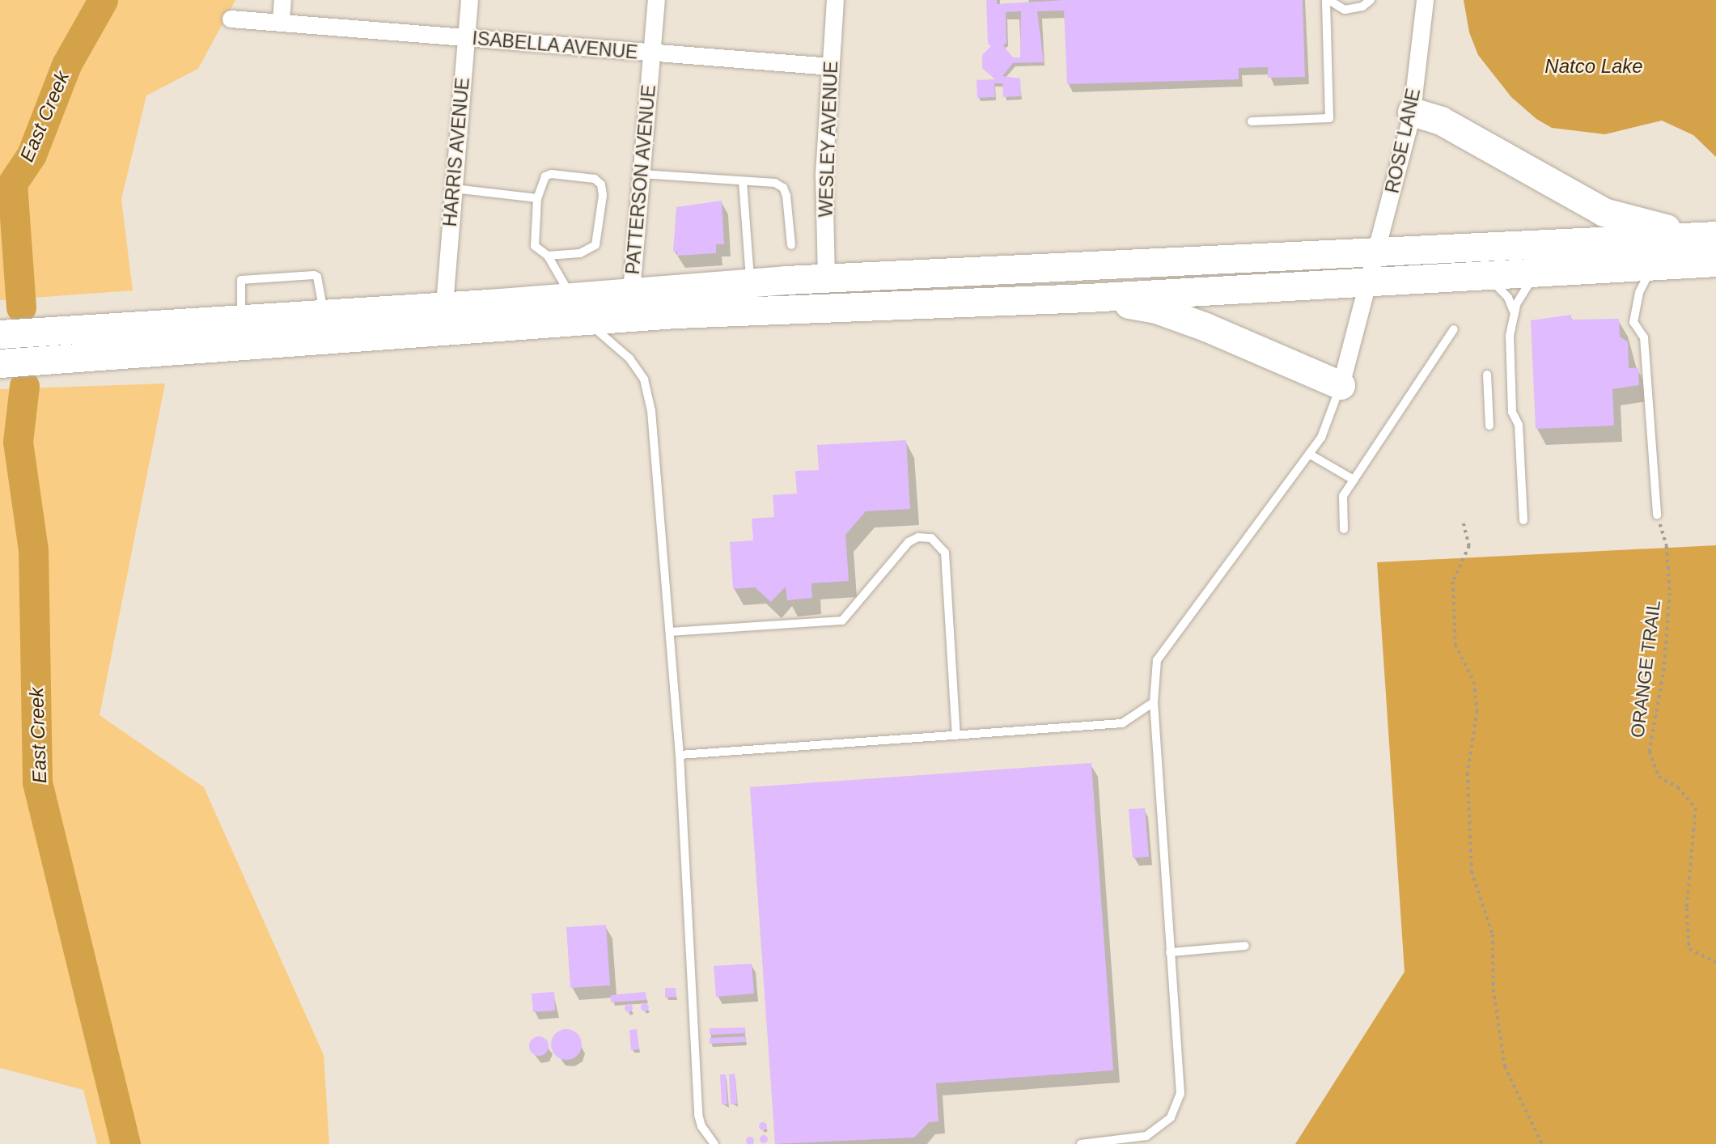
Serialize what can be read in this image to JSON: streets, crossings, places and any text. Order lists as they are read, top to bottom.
{
  "streets": {
    "street": [
      "ISABELLA AVENUE",
      "WESLEY AVENUE",
      "ROSE LANE",
      "HARRIS AVENUE",
      "PATTERSON AVENUE"
    ],
    "path": ["ORANGE TRAIL"]
  },
  "crossings": [
    ["ISABELLA AVENUE", "WESLEY AVENUE"],
    ["ISABELLA AVENUE", "HARRIS AVENUE"],
    ["ISABELLA AVENUE", "PATTERSON AVENUE"]
  ],
  "water": ["Natco Lake", "East Creek"]
}
